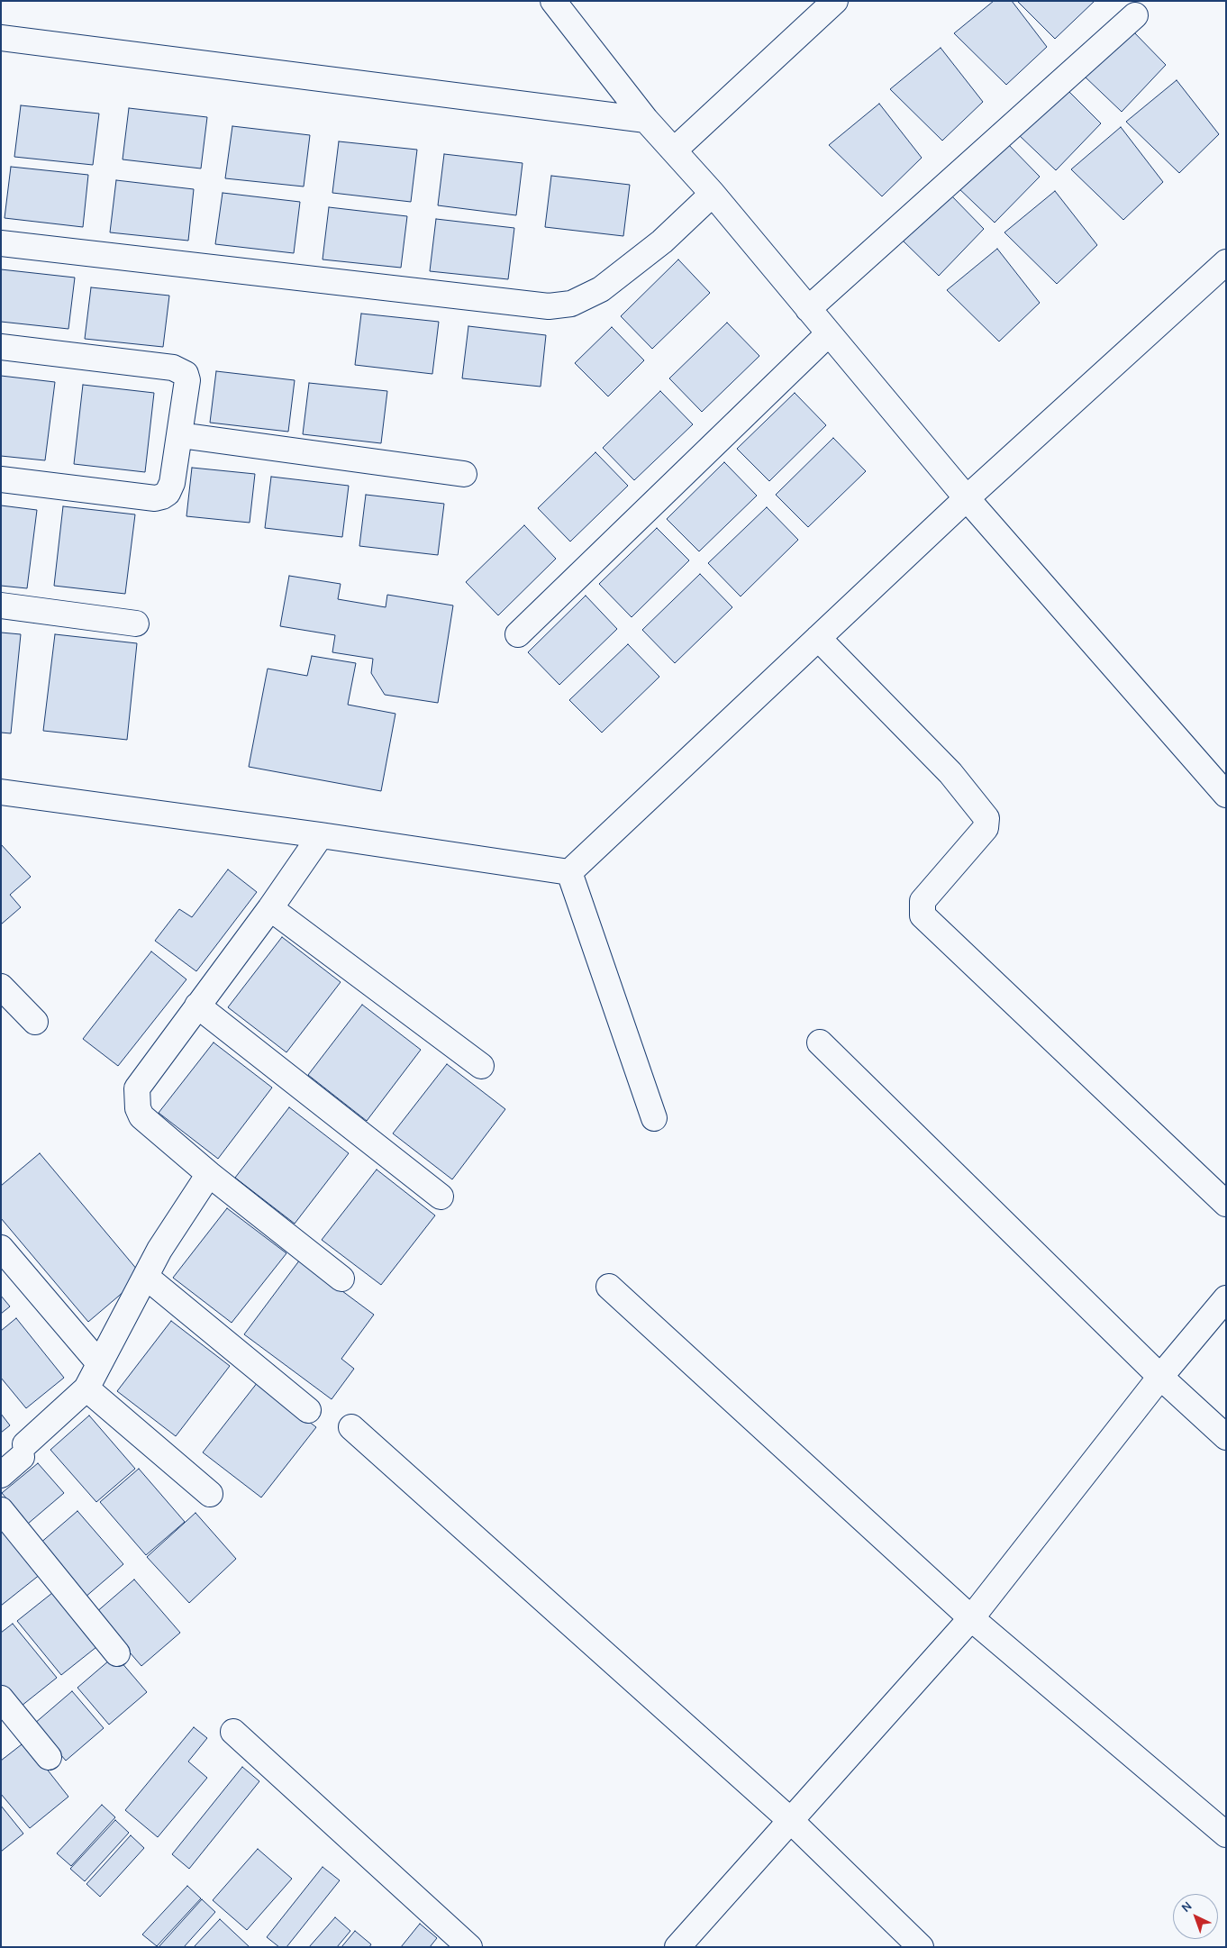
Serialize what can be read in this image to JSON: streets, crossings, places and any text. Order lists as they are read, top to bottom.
{
  "north": "top left"
}
